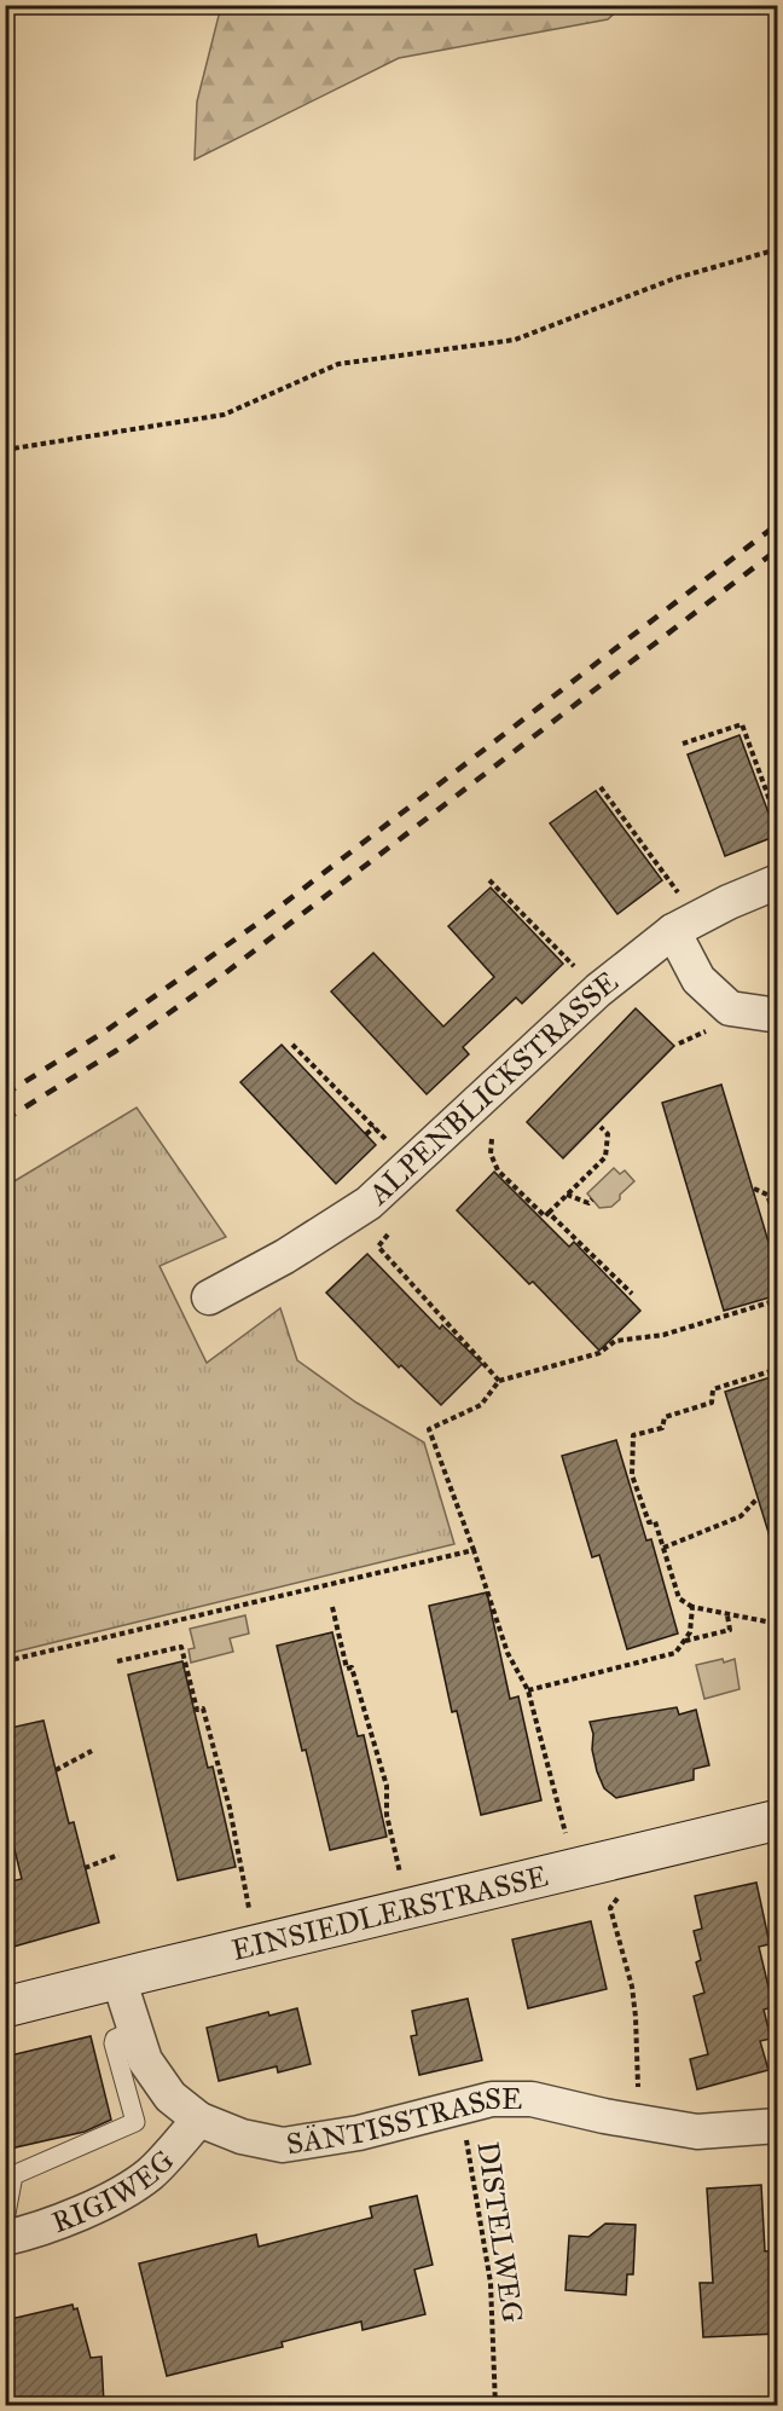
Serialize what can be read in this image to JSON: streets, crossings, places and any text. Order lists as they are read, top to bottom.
{
  "streets": {
    "main road": ["EINSIEDLERSTRASSE"],
    "street": ["ALPENBLICKSTRASSE", "SÄNTISSTRASSE", "RIGIWEG"],
    "path": ["DISTELWEG"]
  },
  "crossings": [
    ["EINSIEDLERSTRASSE", "SÄNTISSTRASSE"],
    ["SÄNTISSTRASSE", "RIGIWEG"],
    ["SÄNTISSTRASSE", "DISTELWEG"]
  ]
}
